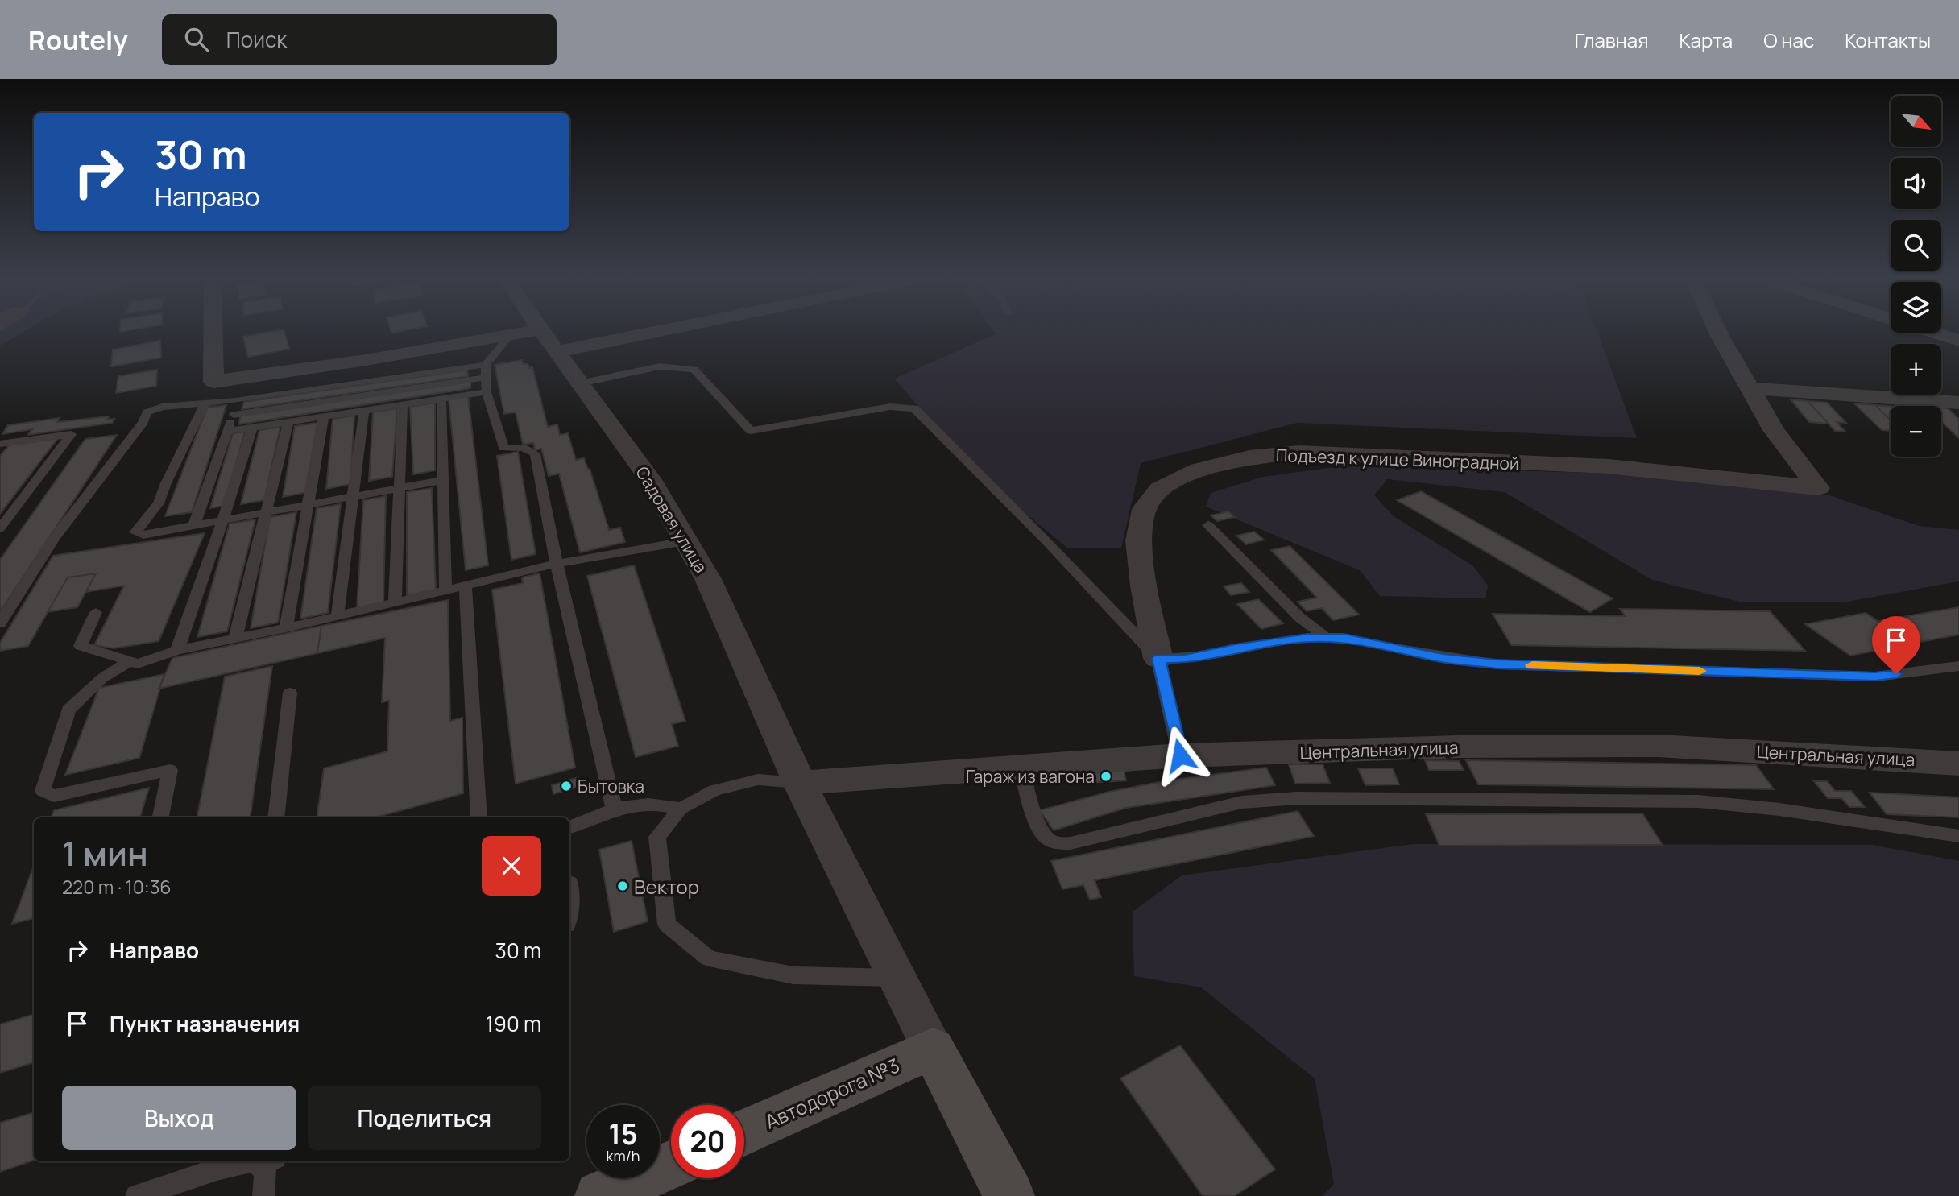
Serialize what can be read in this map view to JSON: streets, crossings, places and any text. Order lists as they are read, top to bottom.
{
  "streets": {
    "street": [
      "Подъезд к улице Виноградной",
      "Садовая улица",
      "Центральная улица",
      "Автодорога №3"
    ]
  },
  "crossings": [
    ["Садовая улица", "Центральная улица"],
    ["Садовая улица", "Автодорога №3"]
  ],
  "places": ["Гараж из вагона", "Бытовка", "Вектор"],
  "north": "bottom right",
  "page": {
    "header": "Routely",
    "search": "Поиск",
    "nav": [
      "Главная",
      "Карта",
      "О нас",
      "Контакты"
    ],
    "map_buttons": ["+", "−"],
    "turn": ["30 m", "Направо"],
    "heading": ["1 мин", "220 m · 10:36"],
    "list": [
      {
        "name": "Направо",
        "value": "30 m"
      },
      {
        "name": "Пункт назначения",
        "value": "190 m"
      }
    ],
    "buttons": ["Выход", "Поделиться"],
    "speed": "15 km/h",
    "limit": "20"
  }
}
